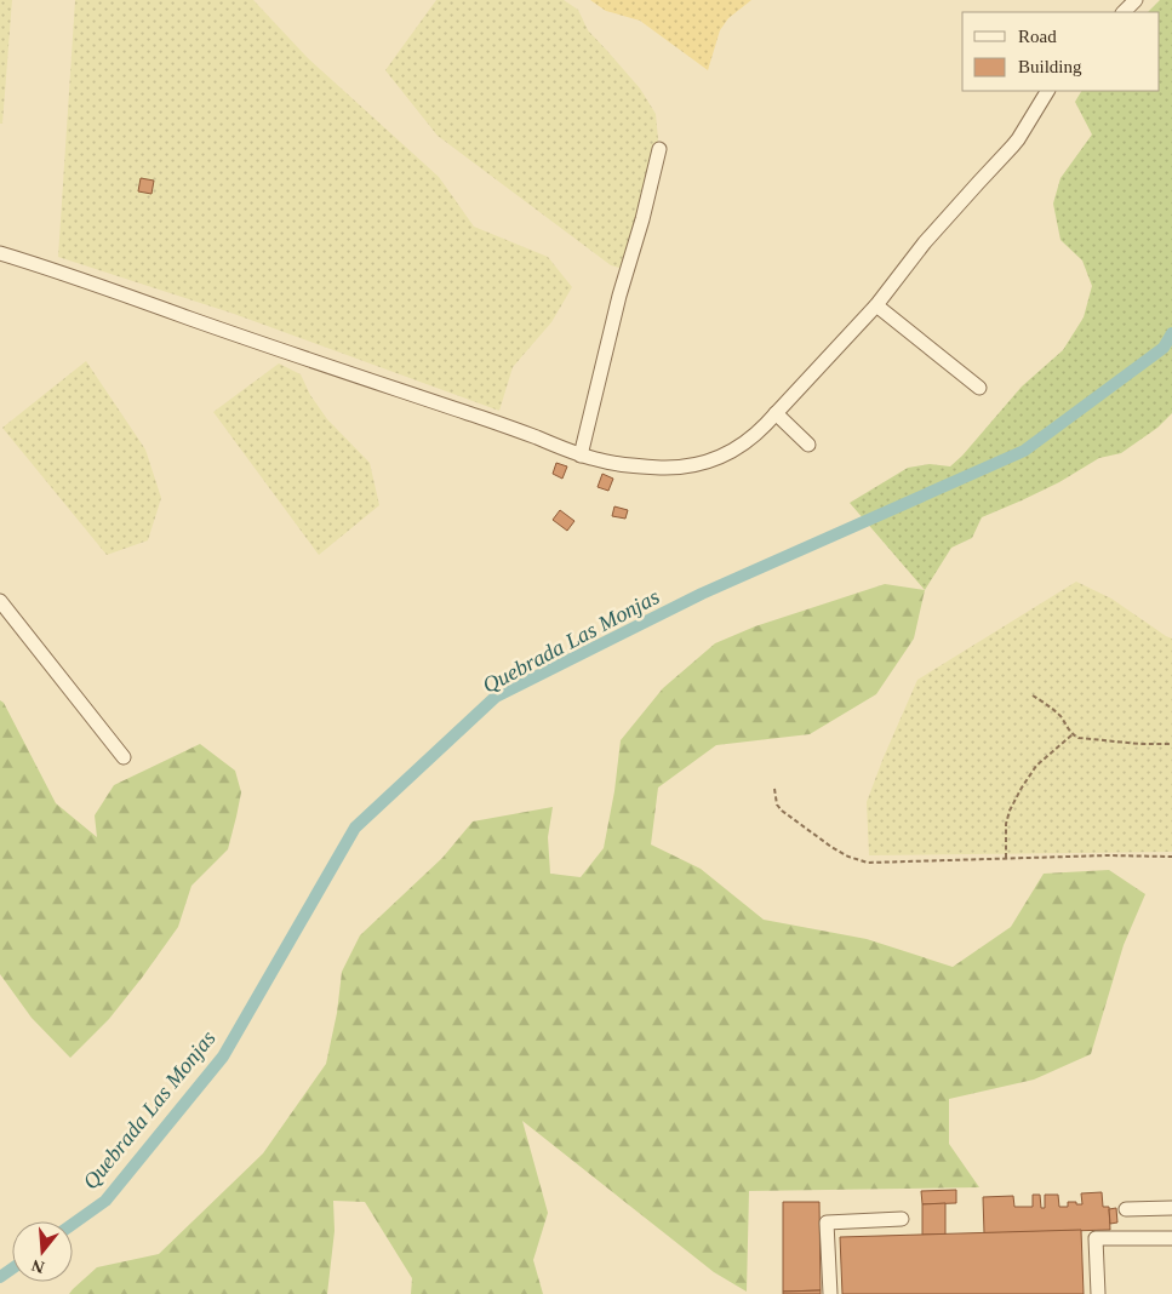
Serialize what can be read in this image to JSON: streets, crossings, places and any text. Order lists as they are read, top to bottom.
{
  "water": ["Quebrada Las Monjas"],
  "legend": ["Road", "Building"],
  "north": "bottom"
}
